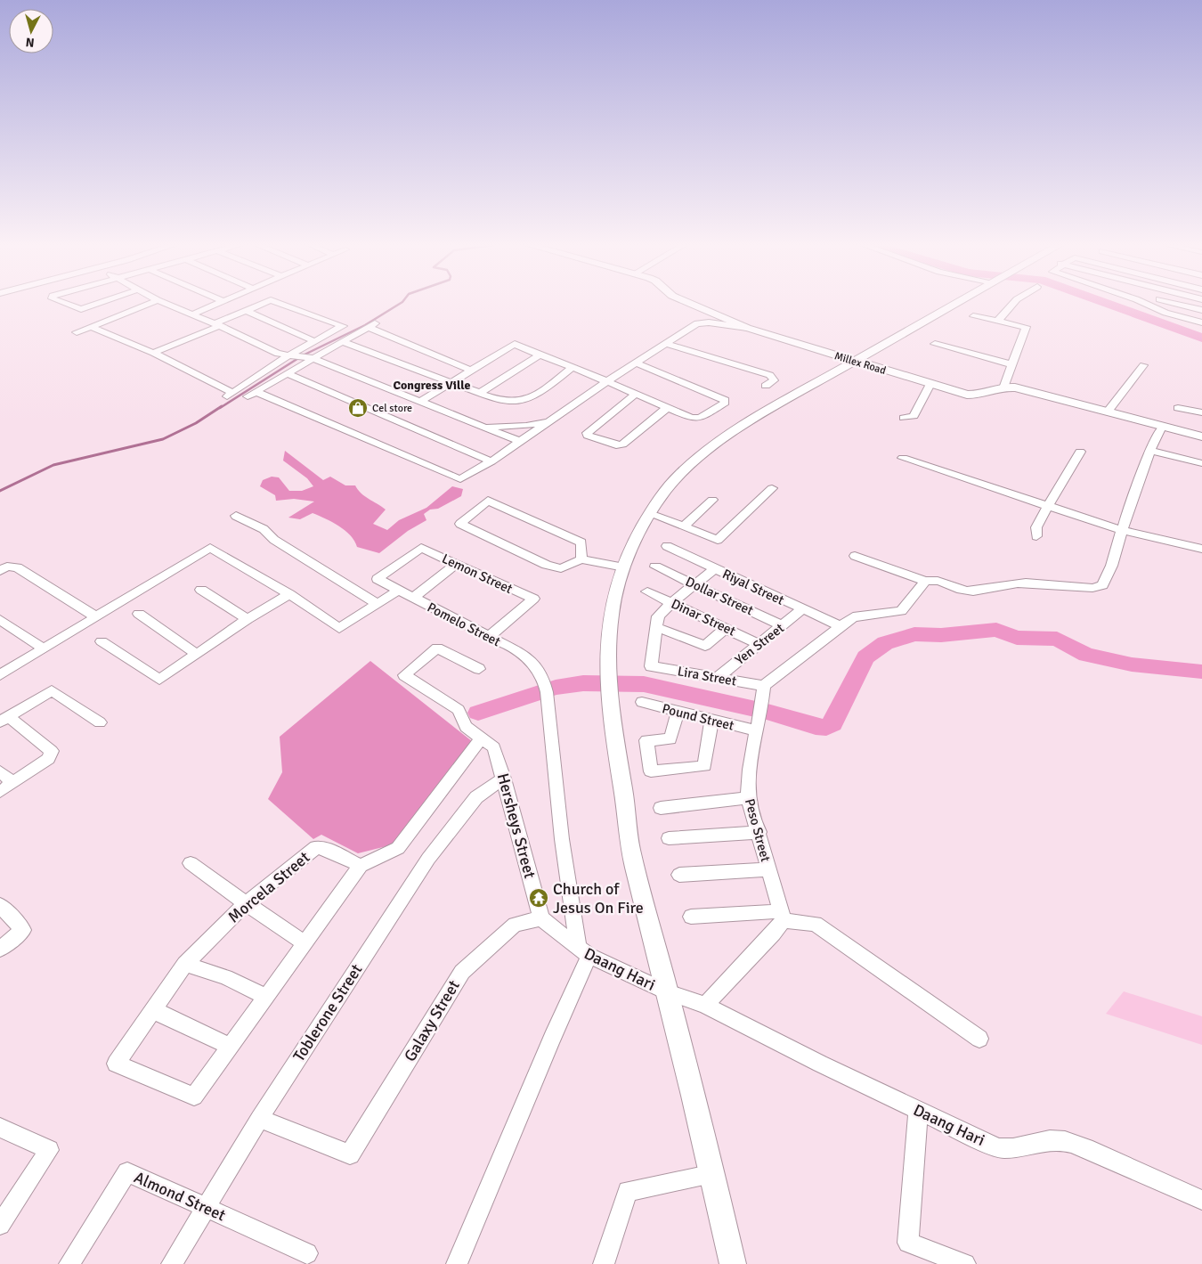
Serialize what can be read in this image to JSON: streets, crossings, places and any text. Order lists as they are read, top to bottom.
{
  "streets": {
    "street": [
      "Millex Road",
      "Lemon Street",
      "Riyal Street",
      "Dollar Street",
      "Dinar Street",
      "Pomelo Street",
      "Yen Street",
      "Lira Street",
      "Pound Street",
      "Hersheys Street",
      "Peso Street",
      "Morcela Street",
      "Daang Hari",
      "Toblerone Street",
      "Galaxy Street",
      "Almond Street"
    ]
  },
  "crossings": [
    ["Lemon Street", "Pomelo Street"],
    ["Riyal Street", "Yen Street"],
    ["Dollar Street", "Yen Street"],
    ["Dinar Street", "Yen Street"],
    ["Pomelo Street", "Daang Hari"],
    ["Yen Street", "Lira Street"],
    ["Lira Street", "Peso Street"],
    ["Pound Street", "Peso Street"],
    ["Hersheys Street", "Daang Hari"],
    ["Hersheys Street", "Toblerone Street"],
    ["Hersheys Street", "Galaxy Street"],
    ["Daang Hari", "Galaxy Street"],
    ["Toblerone Street", "Galaxy Street"],
    ["Toblerone Street", "Almond Street"]
  ],
  "districts": ["Congress Ville"],
  "places": {
    "shop": ["Cel store"],
    "temple": ["Church of Jesus On Fire"]
  },
  "north": "bottom"
}
